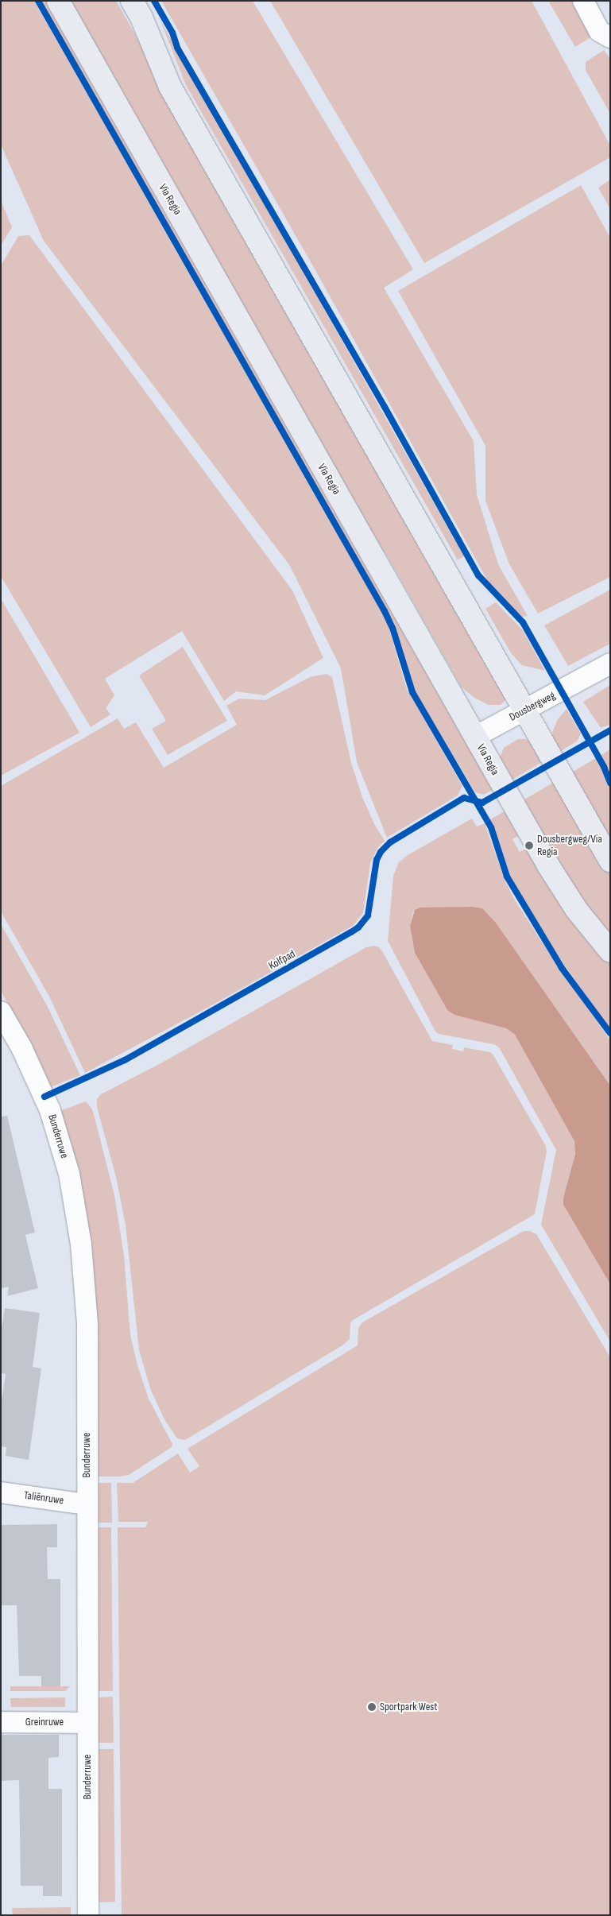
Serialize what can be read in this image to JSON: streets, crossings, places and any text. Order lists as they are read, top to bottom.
{
  "streets": {
    "main road": ["Via Regia"],
    "street": [
      "Dousbergweg",
      "Bunderruwe",
      "Taliënruwe",
      "Greinruwe"
    ],
    "cycle path": ["Kolfpad"]
  },
  "crossings": [
    ["Via Regia", "Dousbergweg"],
    ["Bunderruwe", "Taliënruwe"],
    ["Bunderruwe", "Greinruwe"]
  ],
  "places": ["Dousbergweg/Via Regia", "Sportpark West"]
}
